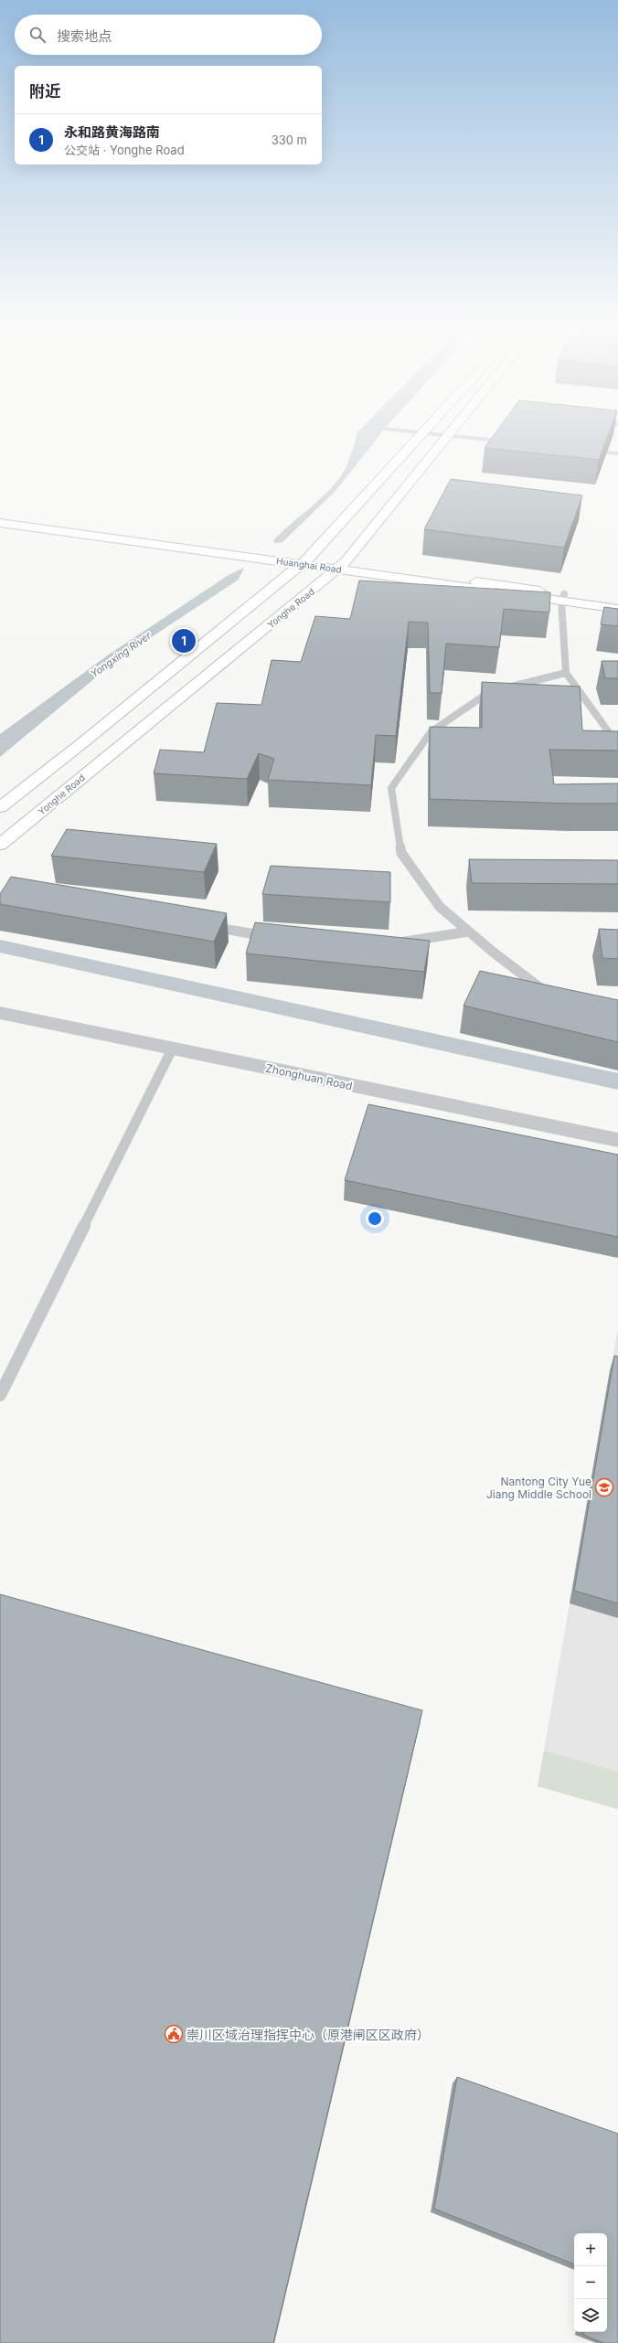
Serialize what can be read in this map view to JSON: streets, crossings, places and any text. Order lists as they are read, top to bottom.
{
  "streets": {
    "main road": ["Huanghai Road", "Yonghe Road"],
    "street": ["Zhonghuan Road"]
  },
  "crossings": [
    ["Huanghai Road", "Yonghe Road"]
  ],
  "water": ["Yongxing River"],
  "places": {
    "school or university": ["Nantong City Yue Jiang Middle School"],
    "public building": ["崇川区域治理指挥中心（原港闸区区政府）"]
  },
  "page": {
    "search": "搜索地点",
    "heading": "附近",
    "list": [
      {
        "mark": "1",
        "name": "永和路黄海路南",
        "note": "公交站 · Yonghe Road",
        "value": "330 m"
      }
    ],
    "pins": "1",
    "map_buttons": ["+", "−"]
  }
}
